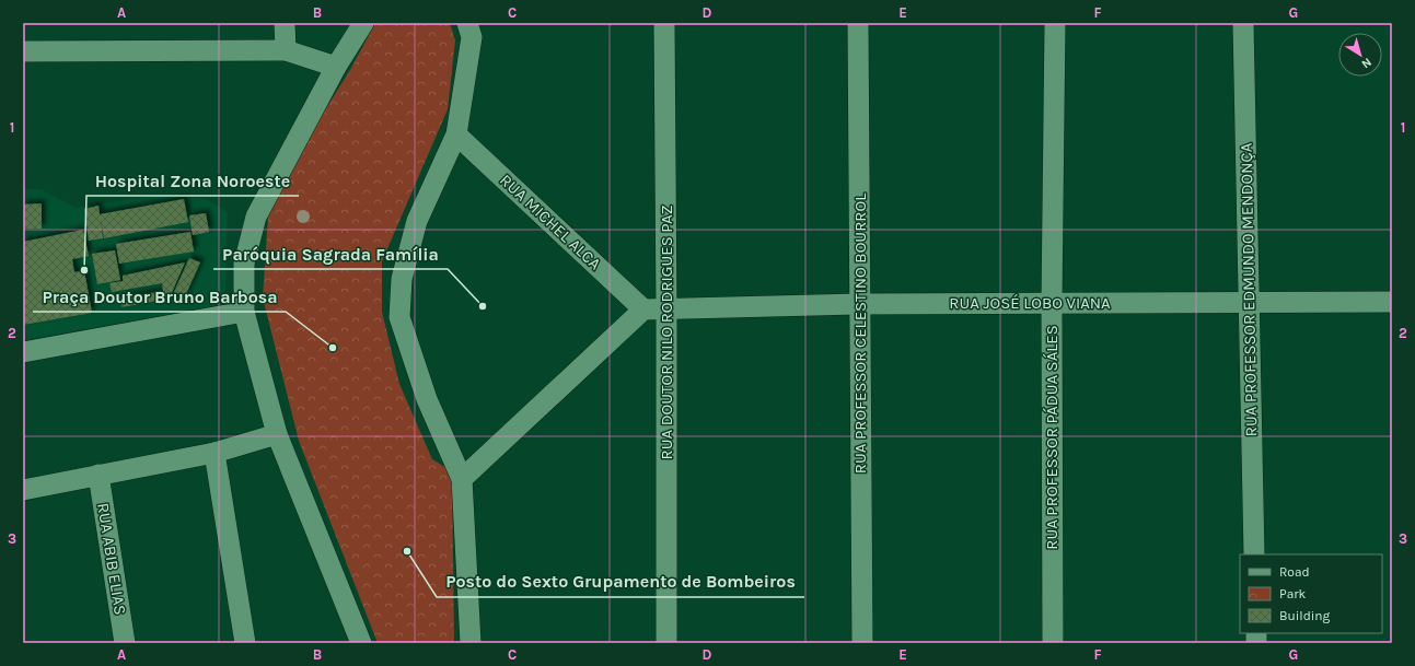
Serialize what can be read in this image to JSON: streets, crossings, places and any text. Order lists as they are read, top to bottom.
{
  "streets": {
    "street": [
      "RUA MICHEL ALCA",
      "RUA PROFESSOR EDMUNDO MENDONÇA",
      "RUA JOSÉ LOBO VIANA",
      "RUA DOUTOR NILO RODRIGUES PAZ",
      "RUA PROFESSOR CELESTINO BOURROL",
      "RUA PROFESSOR PÁDUA SÁLES",
      "RUA ABIB ELIAS"
    ]
  },
  "crossings": [
    ["RUA MICHEL ALCA", "RUA JOSÉ LOBO VIANA"],
    ["RUA PROFESSOR EDMUNDO MENDONÇA", "RUA JOSÉ LOBO VIANA"],
    ["RUA JOSÉ LOBO VIANA", "RUA DOUTOR NILO RODRIGUES PAZ"],
    ["RUA JOSÉ LOBO VIANA", "RUA PROFESSOR CELESTINO BOURROL"],
    ["RUA JOSÉ LOBO VIANA", "RUA PROFESSOR PÁDUA SÁLES"]
  ],
  "places": [
    "Hospital Zona Noroeste",
    "Paróquia Sagrada Família",
    "Praça Doutor Bruno Barbosa",
    "Posto do Sexto Grupamento de Bombeiros"
  ],
  "legend": ["Road", "Park", "Building"],
  "north": "bottom right",
  "grid": {
    "columns": [
      "A",
      "B",
      "C",
      "D",
      "E",
      "F",
      "G"
    ],
    "rows": ["1", "2", "3"]
  }
}
